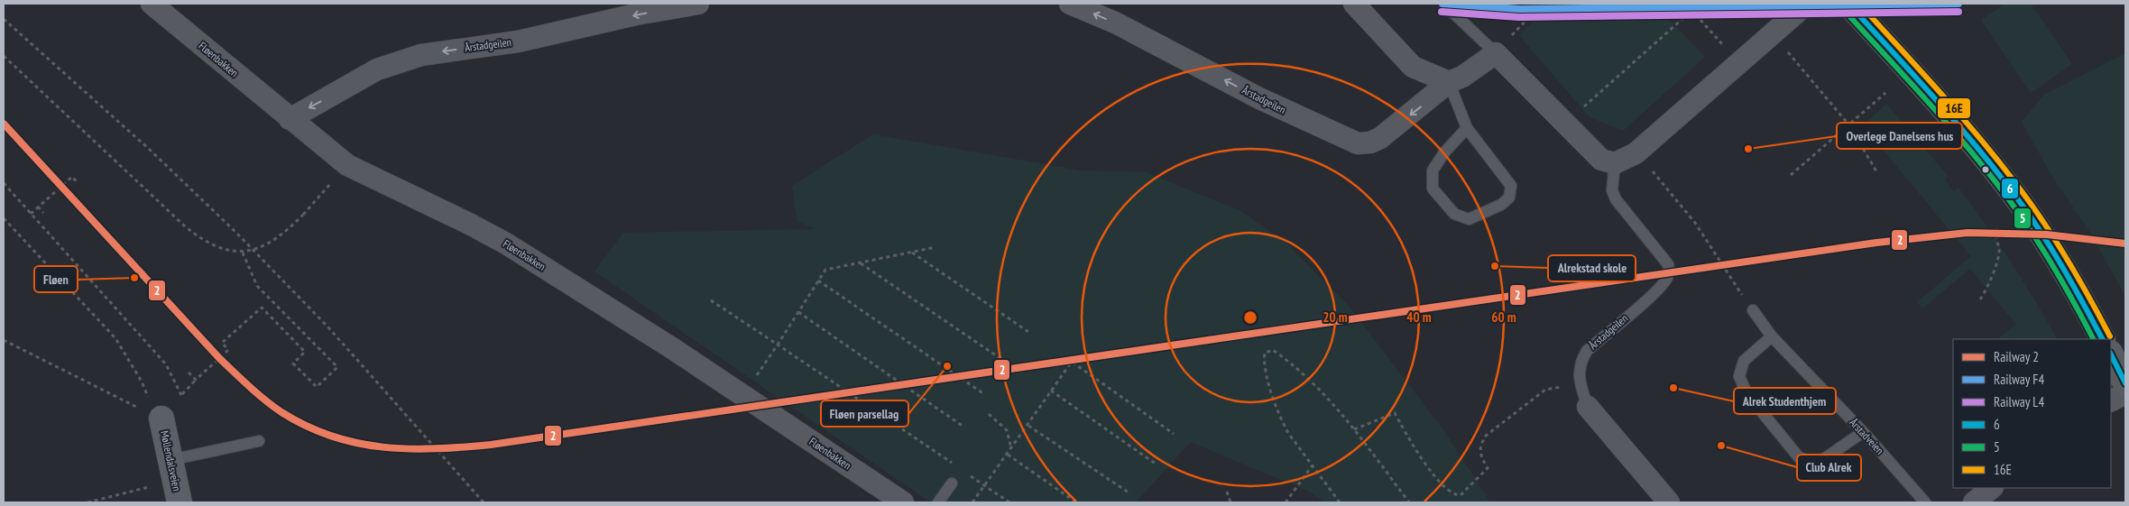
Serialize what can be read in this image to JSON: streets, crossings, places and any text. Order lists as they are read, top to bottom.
{
  "streets": {
    "street": ["Årstadgeilen", "Fløenbakken", "Møllendalsveien"],
    "lane": ["Årstadveien"]
  },
  "crossings": [
    ["Årstadgeilen", "Fløenbakken"]
  ],
  "one_way": ["Årstadgeilen"],
  "places": [
    "Overlege Danelsens hus",
    "Alrekstad skole",
    "Fløen",
    "Fløen parsellag",
    "Alrek Studenthjem",
    "Club Alrek"
  ],
  "lines": [
    "rail line F4",
    "transit line 6",
    "transit line 16E",
    "transit line 5",
    "rail line L4",
    "rail line 2"
  ],
  "legend": [
    "Railway 2",
    "Railway F4",
    "Railway L4",
    "6",
    "5",
    "16E"
  ],
  "rings": ["20 m", "40 m", "60 m"]
}
